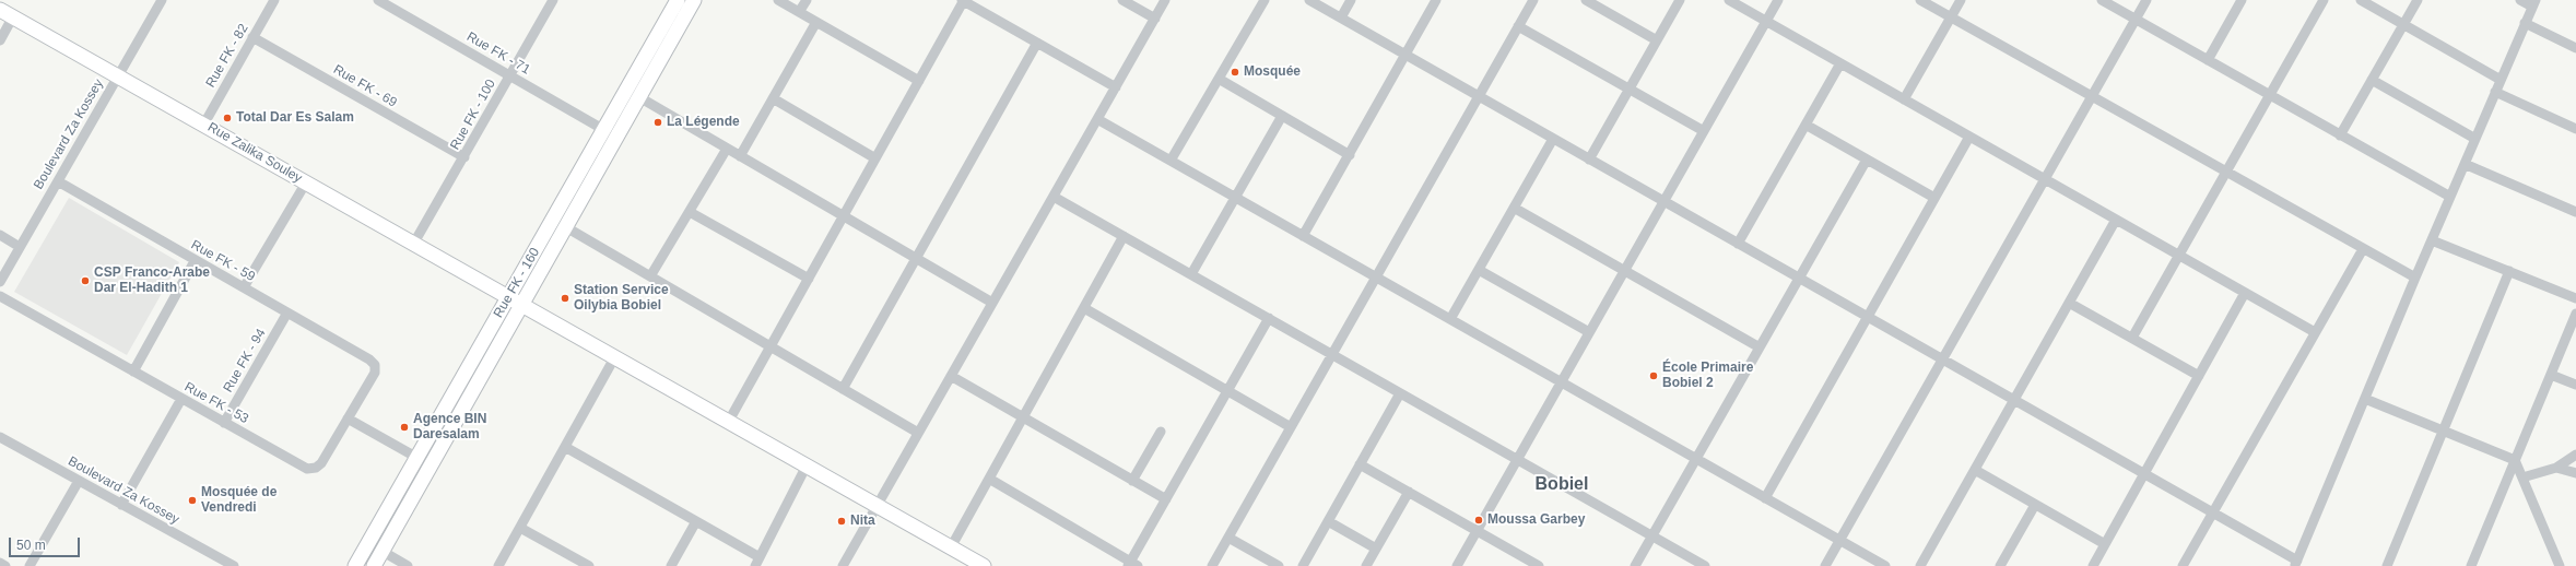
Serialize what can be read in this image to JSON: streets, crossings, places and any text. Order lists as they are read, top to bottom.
{
  "streets": {
    "main road": ["Rue Zalika Souley", "Rue FK - 160"],
    "street": [
      "Rue FK - 71",
      "Rue FK - 82",
      "Rue FK - 69",
      "Rue FK - 100",
      "Boulevard Za Kossey",
      "Rue FK - 59",
      "Rue FK - 94",
      "Rue FK - 53"
    ]
  },
  "crossings": [
    ["Rue FK - 71", "Rue FK - 100"],
    ["Rue FK - 71", "Rue FK - 160"],
    ["Rue FK - 82", "Rue FK - 69"],
    ["Rue FK - 82", "Rue Zalika Souley"],
    ["Rue FK - 69", "Rue FK - 100"],
    ["Rue FK - 100", "Rue Zalika Souley"],
    ["Boulevard Za Kossey", "Rue Zalika Souley"],
    ["Boulevard Za Kossey", "Rue FK - 59"],
    ["Rue Zalika Souley", "Rue FK - 160"],
    ["Rue FK - 59", "Rue FK - 94"],
    ["Rue FK - 59", "Rue FK - 53"],
    ["Rue FK - 94", "Rue FK - 53"]
  ],
  "districts": ["Bobiel"],
  "places": [
    "Mosquée",
    "Total Dar Es Salam",
    "La Légende",
    "CSP Franco-Arabe Dar El-Hadith 1",
    "Station Service Oilybia Bobiel",
    "École Primaire Bobiel 2",
    "Agence BIN Daresalam",
    "Mosquée de Vendredi",
    "Moussa Garbey",
    "Nita"
  ],
  "scale_bar": "50 m"
}
